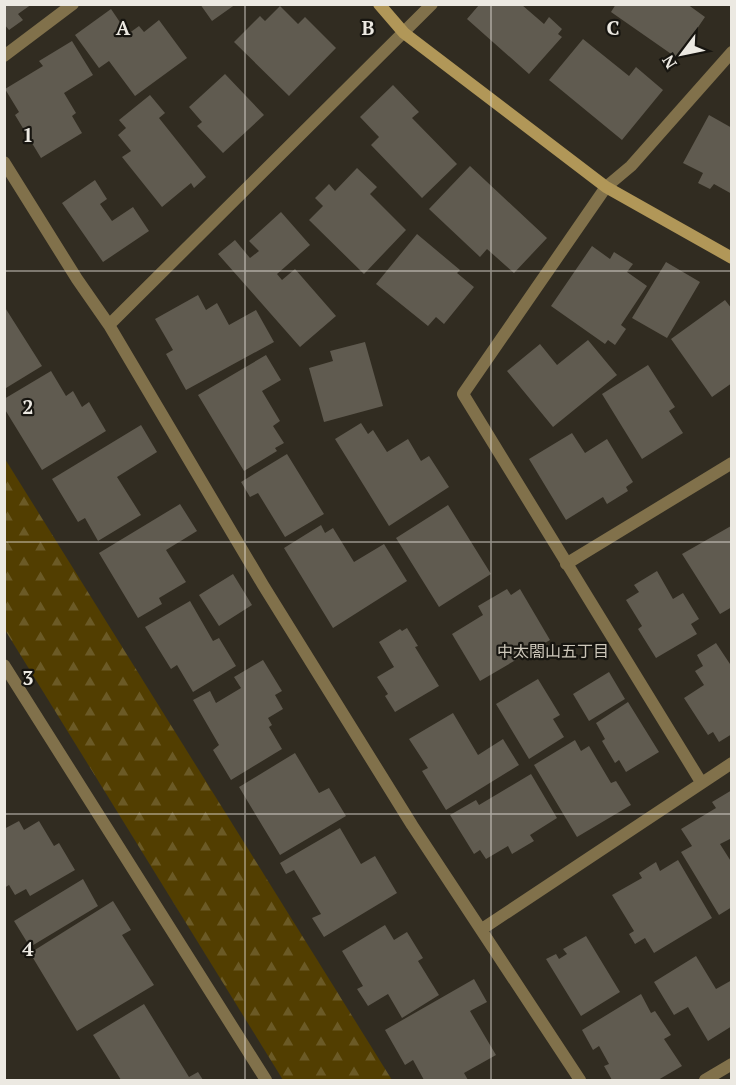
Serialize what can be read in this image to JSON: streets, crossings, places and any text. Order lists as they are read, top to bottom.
{
  "districts": ["中太閤山五丁目"],
  "north": "bottom left",
  "grid": {
    "columns": ["A", "B", "C"],
    "rows": [
      "1",
      "2",
      "3",
      "4"
    ]
  }
}
